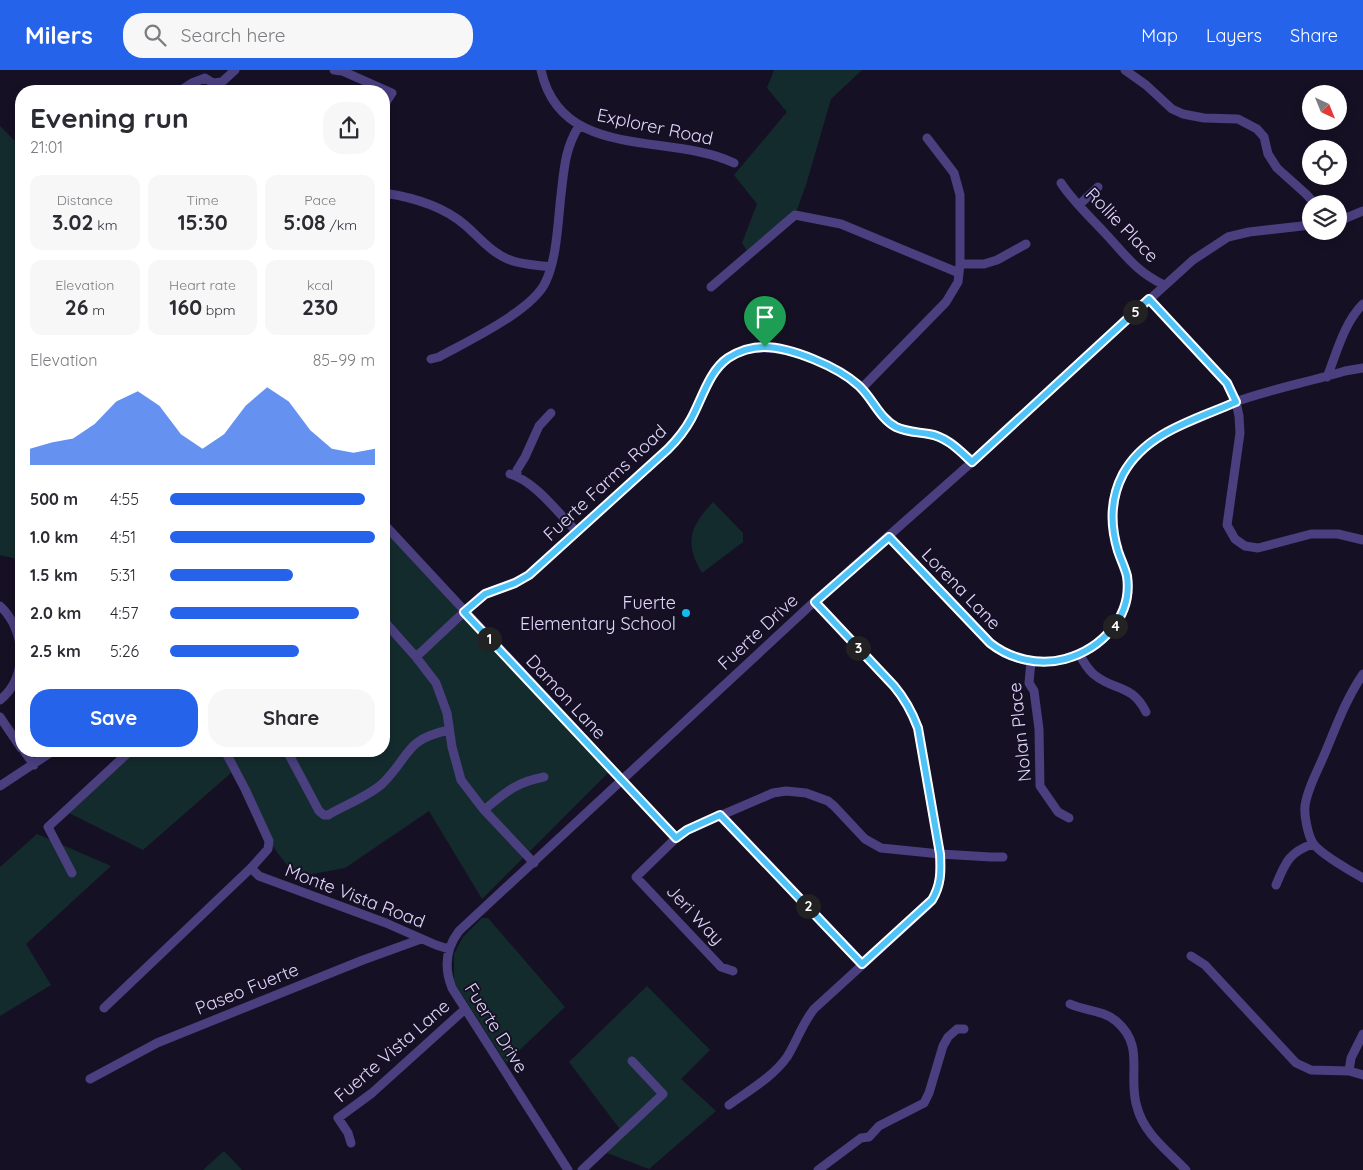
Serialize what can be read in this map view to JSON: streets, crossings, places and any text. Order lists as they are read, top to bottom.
{
  "streets": {
    "street": [
      "Explorer Road",
      "Rollie Place",
      "Fuerte Farms Road",
      "Lorena Lane",
      "Fuerte Drive",
      "Damon Lane",
      "Nolan Place",
      "Monte Vista Road",
      "Jeri Way",
      "Paseo Fuerte",
      "Fuerte Vista Lane"
    ]
  },
  "crossings": [
    ["Rollie Place", "Fuerte Drive"],
    ["Fuerte Farms Road", "Fuerte Drive"],
    ["Fuerte Farms Road", "Damon Lane"],
    ["Lorena Lane", "Fuerte Drive"],
    ["Lorena Lane", "Nolan Place"],
    ["Fuerte Drive", "Damon Lane"],
    ["Fuerte Drive", "Monte Vista Road"],
    ["Fuerte Drive", "Fuerte Vista Lane"],
    ["Damon Lane", "Jeri Way"],
    ["Monte Vista Road", "Paseo Fuerte"]
  ],
  "places": ["Fuerte Elementary School"],
  "north": "bottom right",
  "page": {
    "header": "Milers",
    "search": "Search here",
    "nav": ["Map", "Layers", "Share"],
    "heading": ["Evening run", "21:01"],
    "stats": [
      ["Distance", "3.02 km"],
      ["Time", "15:30"],
      ["Pace", "5:08 /km"],
      ["Elevation", "26 m"],
      ["Heart rate", "160 bpm"],
      ["kcal", "230"]
    ],
    "pins": [
      "5",
      "4",
      "1",
      "3",
      "2"
    ],
    "chart": ["Elevation", "85–99 m"],
    "list": [
      {
        "name": "500 m",
        "note": "4:55"
      },
      {
        "name": "1.0 km",
        "note": "4:51"
      },
      {
        "name": "1.5 km",
        "note": "5:31"
      },
      {
        "name": "2.0 km",
        "note": "4:57"
      },
      {
        "name": "2.5 km",
        "note": "5:26"
      }
    ],
    "buttons": ["Save", "Share"]
  }
}
